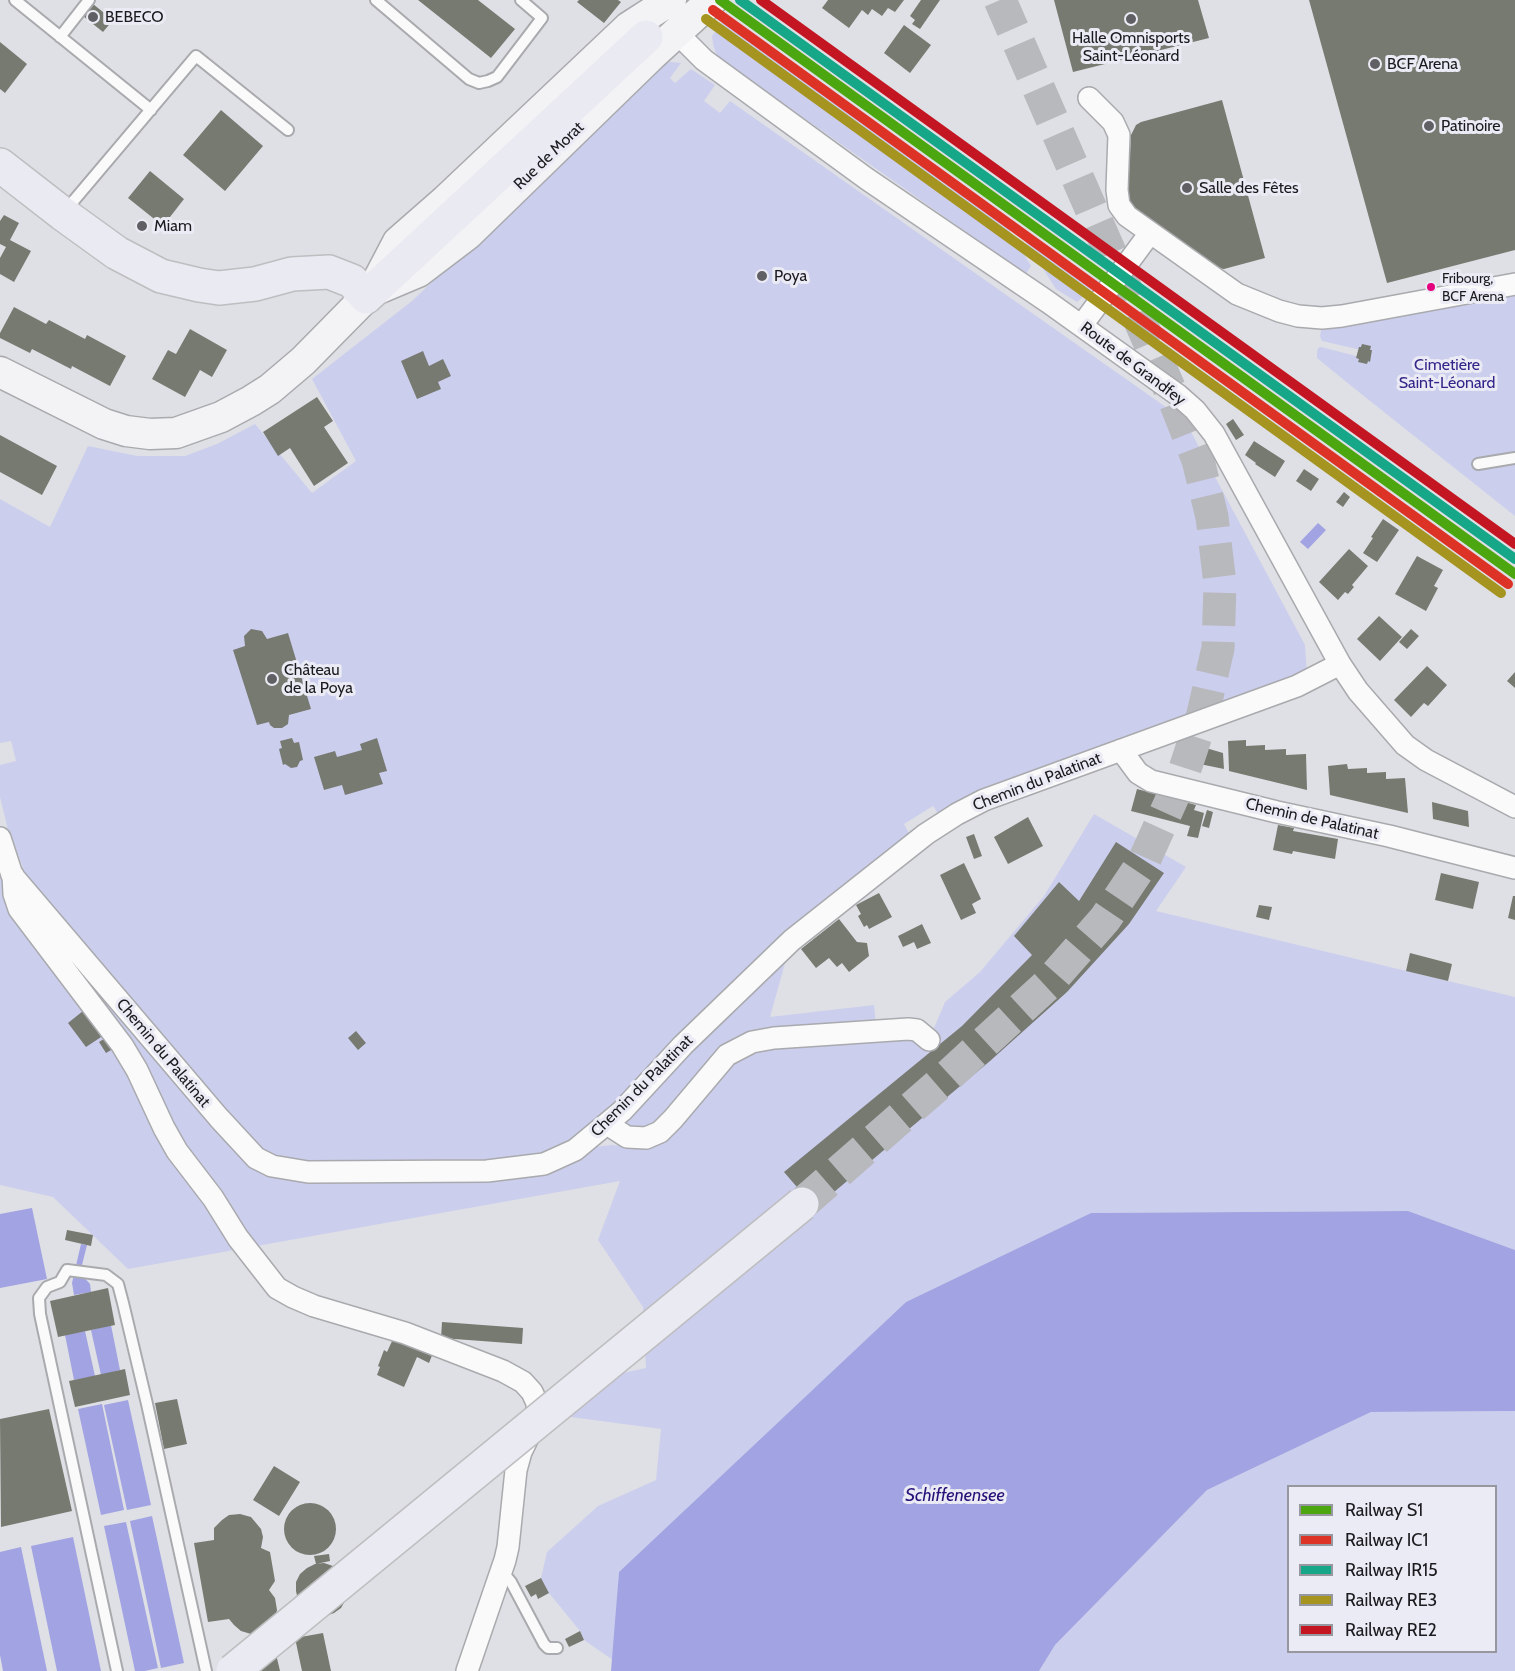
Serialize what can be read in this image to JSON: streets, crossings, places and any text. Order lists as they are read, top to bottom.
{
  "streets": {
    "street": ["Route de Grandfey", "Chemin du Palatinat", "Chemin de Palatinat"]
  },
  "crossings": [
    ["Route de Grandfey", "Chemin du Palatinat"],
    ["Chemin du Palatinat", "Chemin de Palatinat"]
  ],
  "water": ["Schiffenensee"],
  "parks": ["Cimetière Saint-Léonard"],
  "places": [
    "BEBECO",
    "Halle Omnisports Saint-Léonard",
    "BCF Arena",
    "Patinoire",
    "Salle des Fêtes",
    "Miam",
    "Poya",
    "Fribourg, BCF Arena",
    "Château de la Poya"
  ],
  "lines": [
    "rail line S1",
    "rail line IR15",
    "rail line RE2",
    "rail line IC1",
    "rail line RE3"
  ],
  "legend": [
    "Railway S1",
    "Railway IC1",
    "Railway IR15",
    "Railway RE3",
    "Railway RE2"
  ]
}
